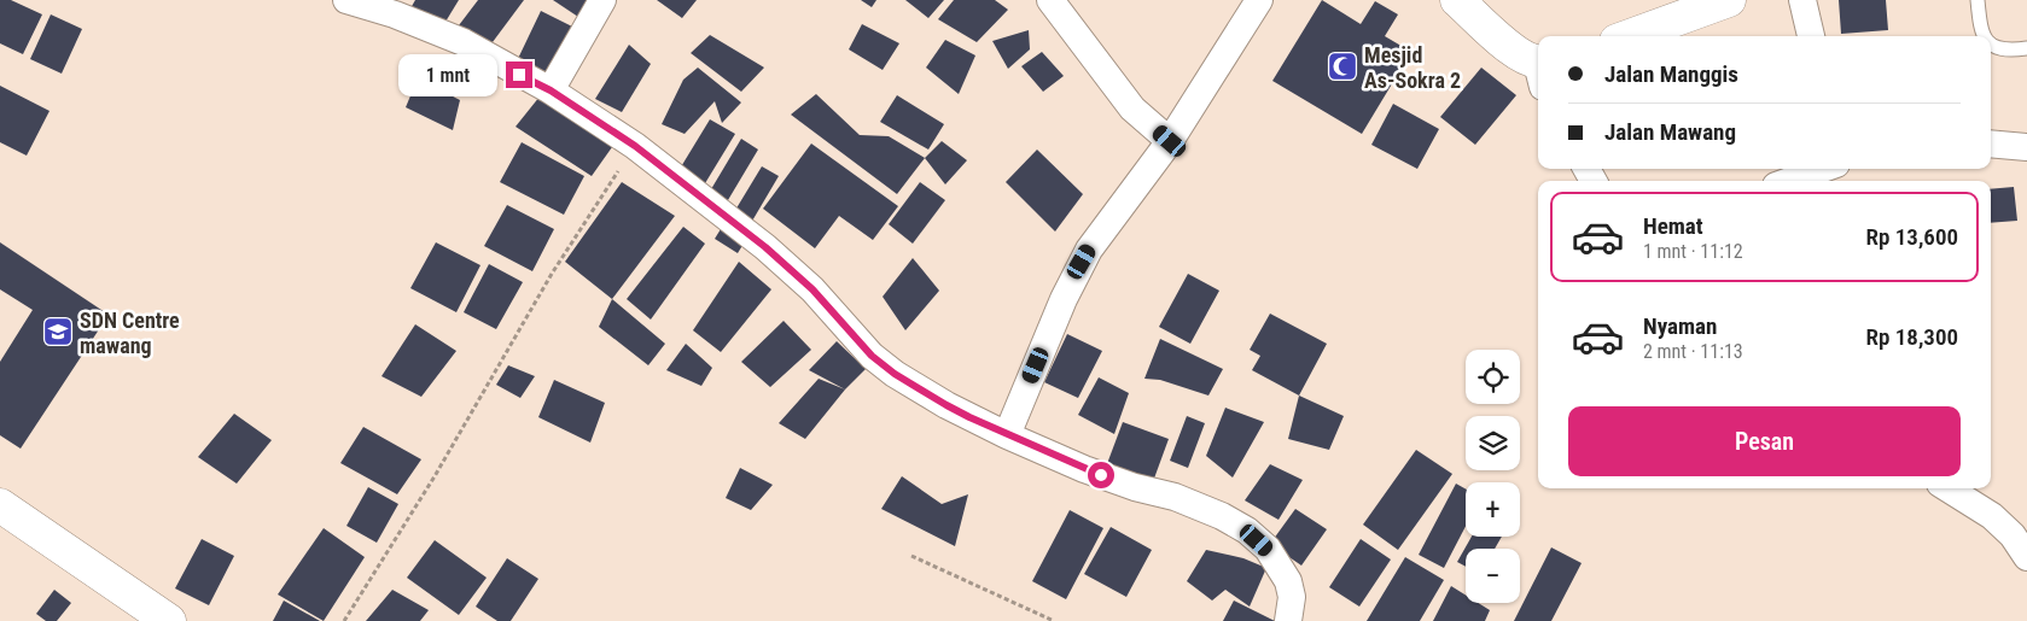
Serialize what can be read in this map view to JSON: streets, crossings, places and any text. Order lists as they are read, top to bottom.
{
  "places": {
    "mosque": ["Mesjid As-Sokra 2"],
    "school or university": ["SDN Centre mawang"]
  },
  "page": {
    "banner": ["Jalan Manggis", "Jalan Mawang"],
    "bubble": "1 mnt",
    "list": [
      {
        "name": "Hemat",
        "note": "1 mnt · 11:12",
        "value": "Rp 13,600"
      },
      {
        "name": "Nyaman",
        "note": "2 mnt · 11:13",
        "value": "Rp 18,300"
      }
    ],
    "map_buttons": ["+", "−"],
    "buttons": "Pesan"
  }
}
